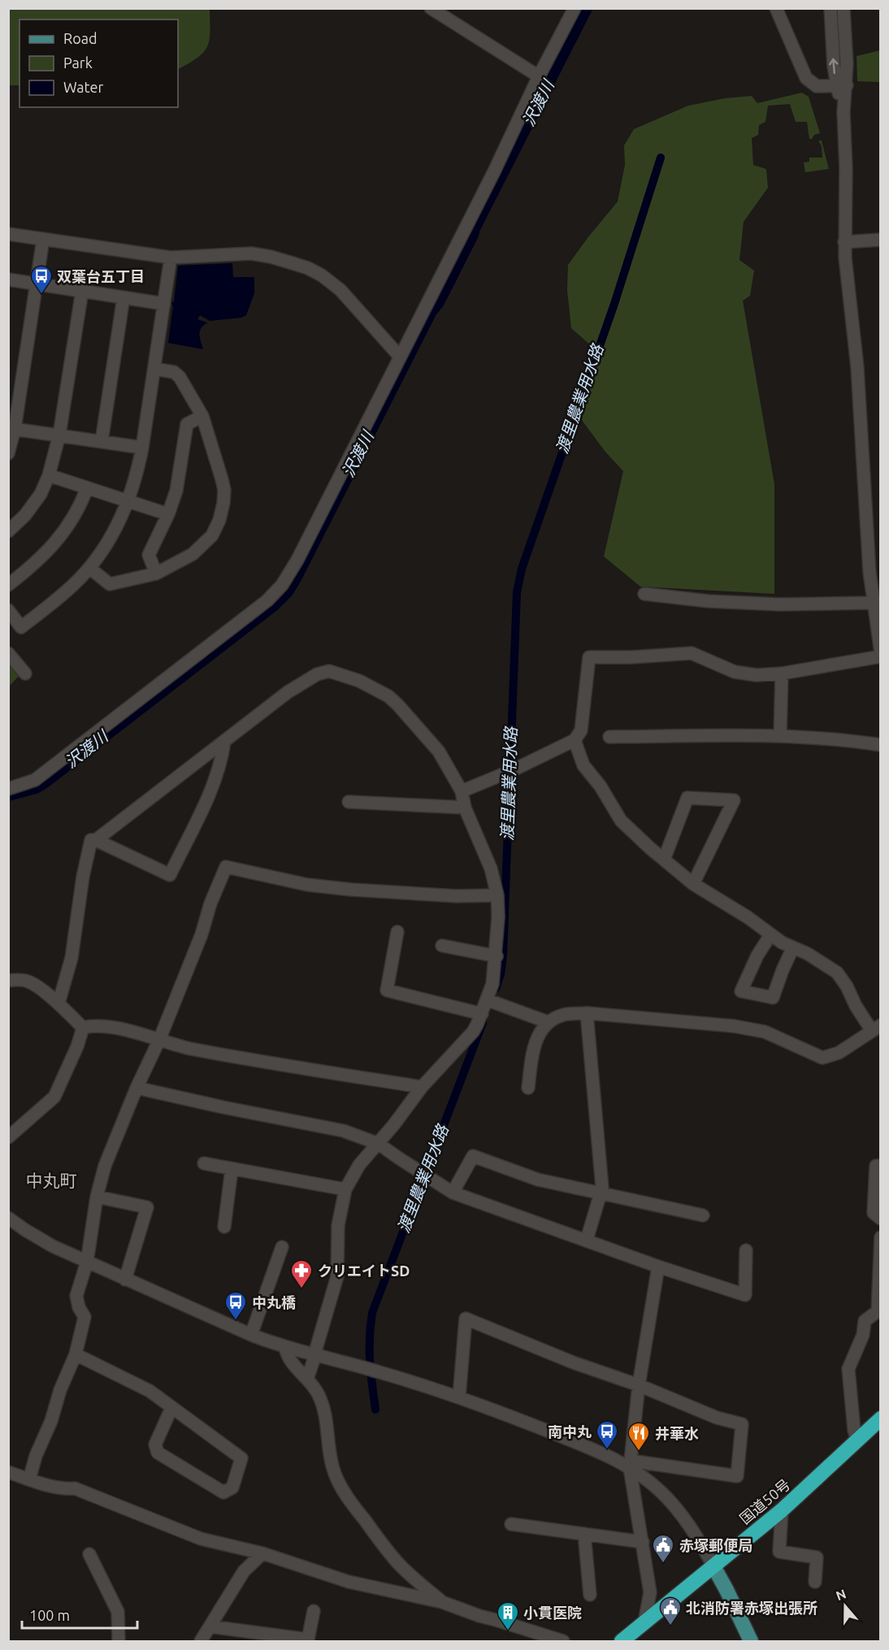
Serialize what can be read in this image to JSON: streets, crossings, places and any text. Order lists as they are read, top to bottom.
{
  "streets": {
    "highway": ["国道50号"]
  },
  "districts": ["中丸町"],
  "water": ["沢渡川", "渡里農業用水路"],
  "places": {
    "bus stop": ["双葉台五丁目", "中丸橋", "南中丸"],
    "pharmacy": ["クリエイトSD"],
    "restaurant": ["井華水"],
    "public building": ["赤塚郵便局", "北消防署赤塚出張所"],
    "building": ["小貫医院"]
  },
  "legend": ["Road", "Park", "Water"],
  "scale_bar": "100 m",
  "north": "top"
}
